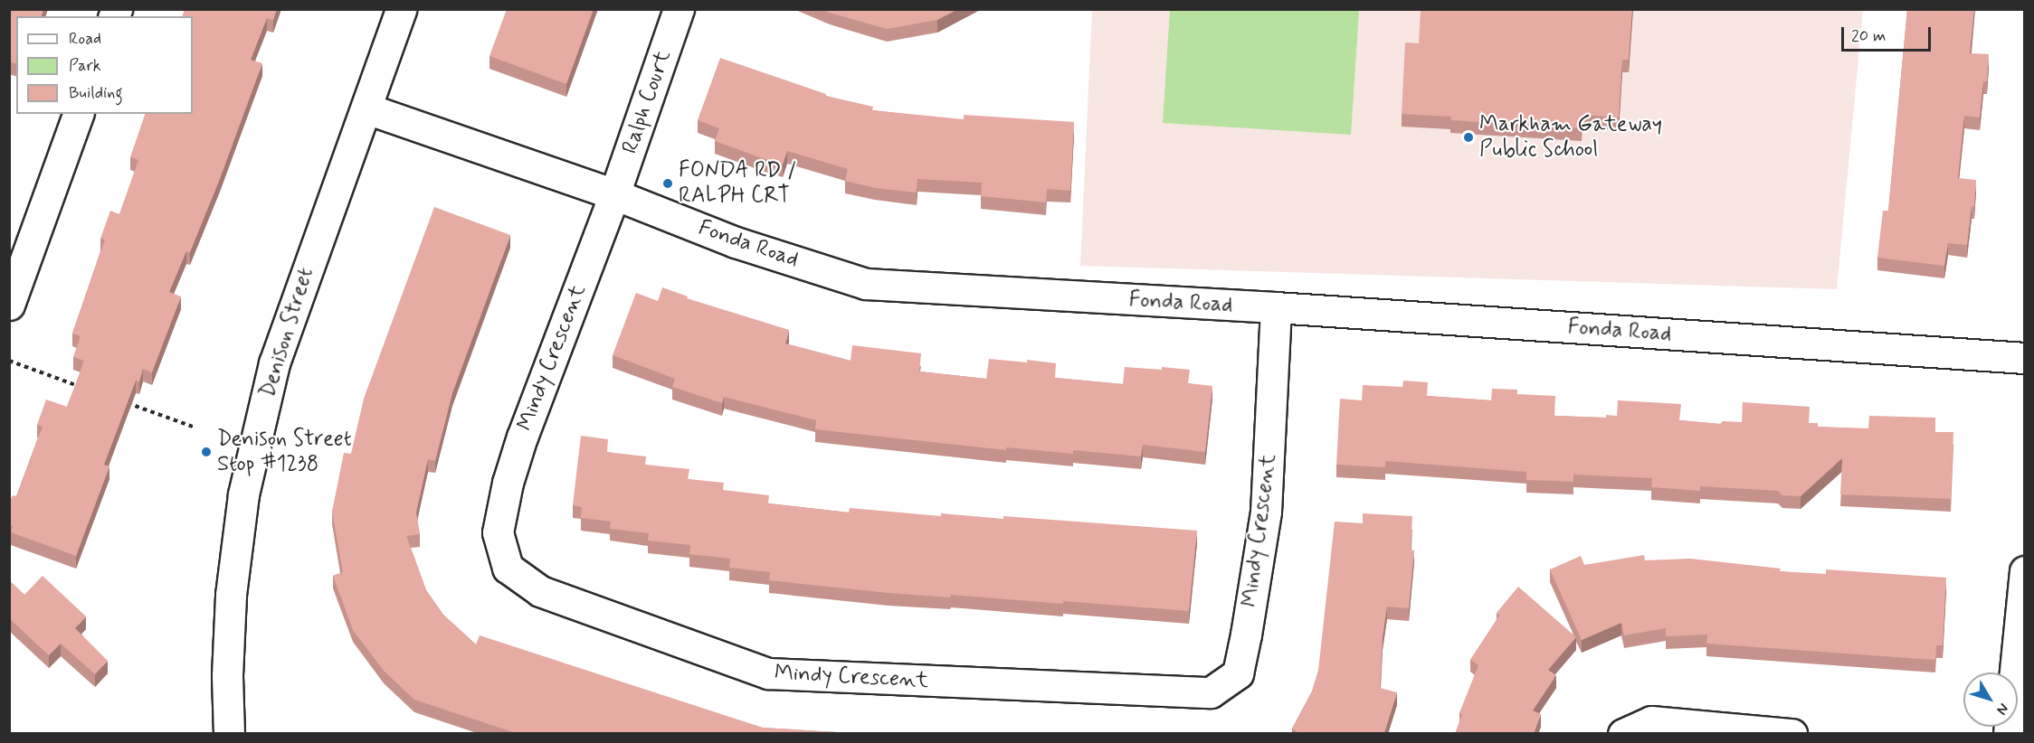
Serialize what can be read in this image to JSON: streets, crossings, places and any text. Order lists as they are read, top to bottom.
{
  "streets": {
    "street": [
      "Ralph Court",
      "Fonda Road",
      "Denison Street",
      "Mindy Crescent"
    ]
  },
  "crossings": [
    ["Ralph Court", "Fonda Road"],
    ["Ralph Court", "Mindy Crescent"],
    ["Fonda Road", "Denison Street"],
    ["Fonda Road", "Mindy Crescent"]
  ],
  "places": ["Markham Gateway Public School", "FONDA RD / RALPH CRT", "Denison Street Stop #1238"],
  "legend": ["Road", "Park", "Building"],
  "scale_bar": "20 m",
  "north": "bottom right"
}
